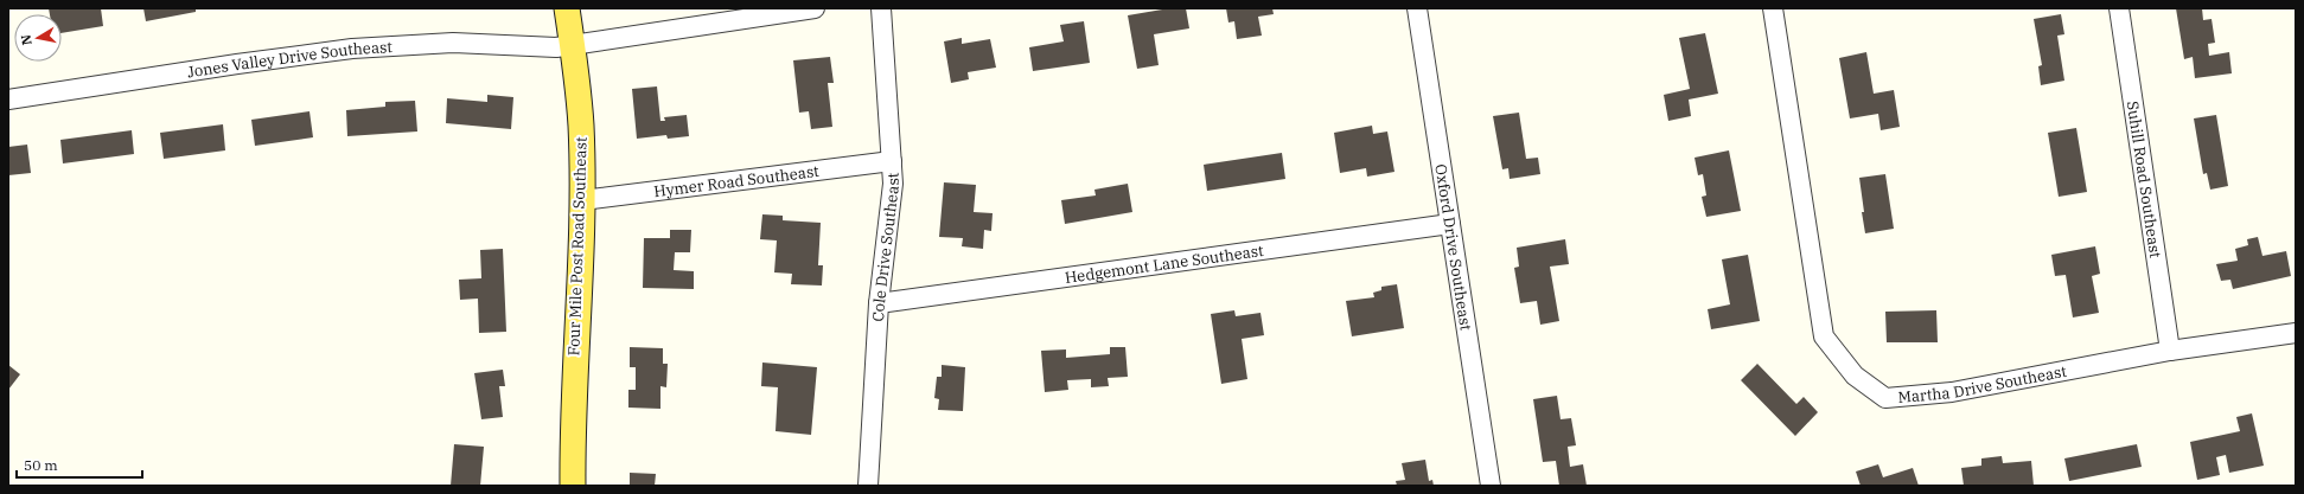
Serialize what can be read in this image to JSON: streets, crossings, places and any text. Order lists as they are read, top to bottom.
{
  "streets": {
    "main road": ["Four Mile Post Road Southeast"],
    "street": [
      "Jones Valley Drive Southeast",
      "Suhill Road Southeast",
      "Hymer Road Southeast",
      "Cole Drive Southeast",
      "Oxford Drive Southeast",
      "Hedgemont Lane Southeast",
      "Martha Drive Southeast"
    ]
  },
  "crossings": [
    ["Jones Valley Drive Southeast", "Four Mile Post Road Southeast"],
    ["Suhill Road Southeast", "Martha Drive Southeast"],
    ["Hymer Road Southeast", "Four Mile Post Road Southeast"],
    ["Hymer Road Southeast", "Cole Drive Southeast"],
    ["Cole Drive Southeast", "Hedgemont Lane Southeast"],
    ["Oxford Drive Southeast", "Hedgemont Lane Southeast"]
  ],
  "scale_bar": "50 m",
  "north": "left"
}
